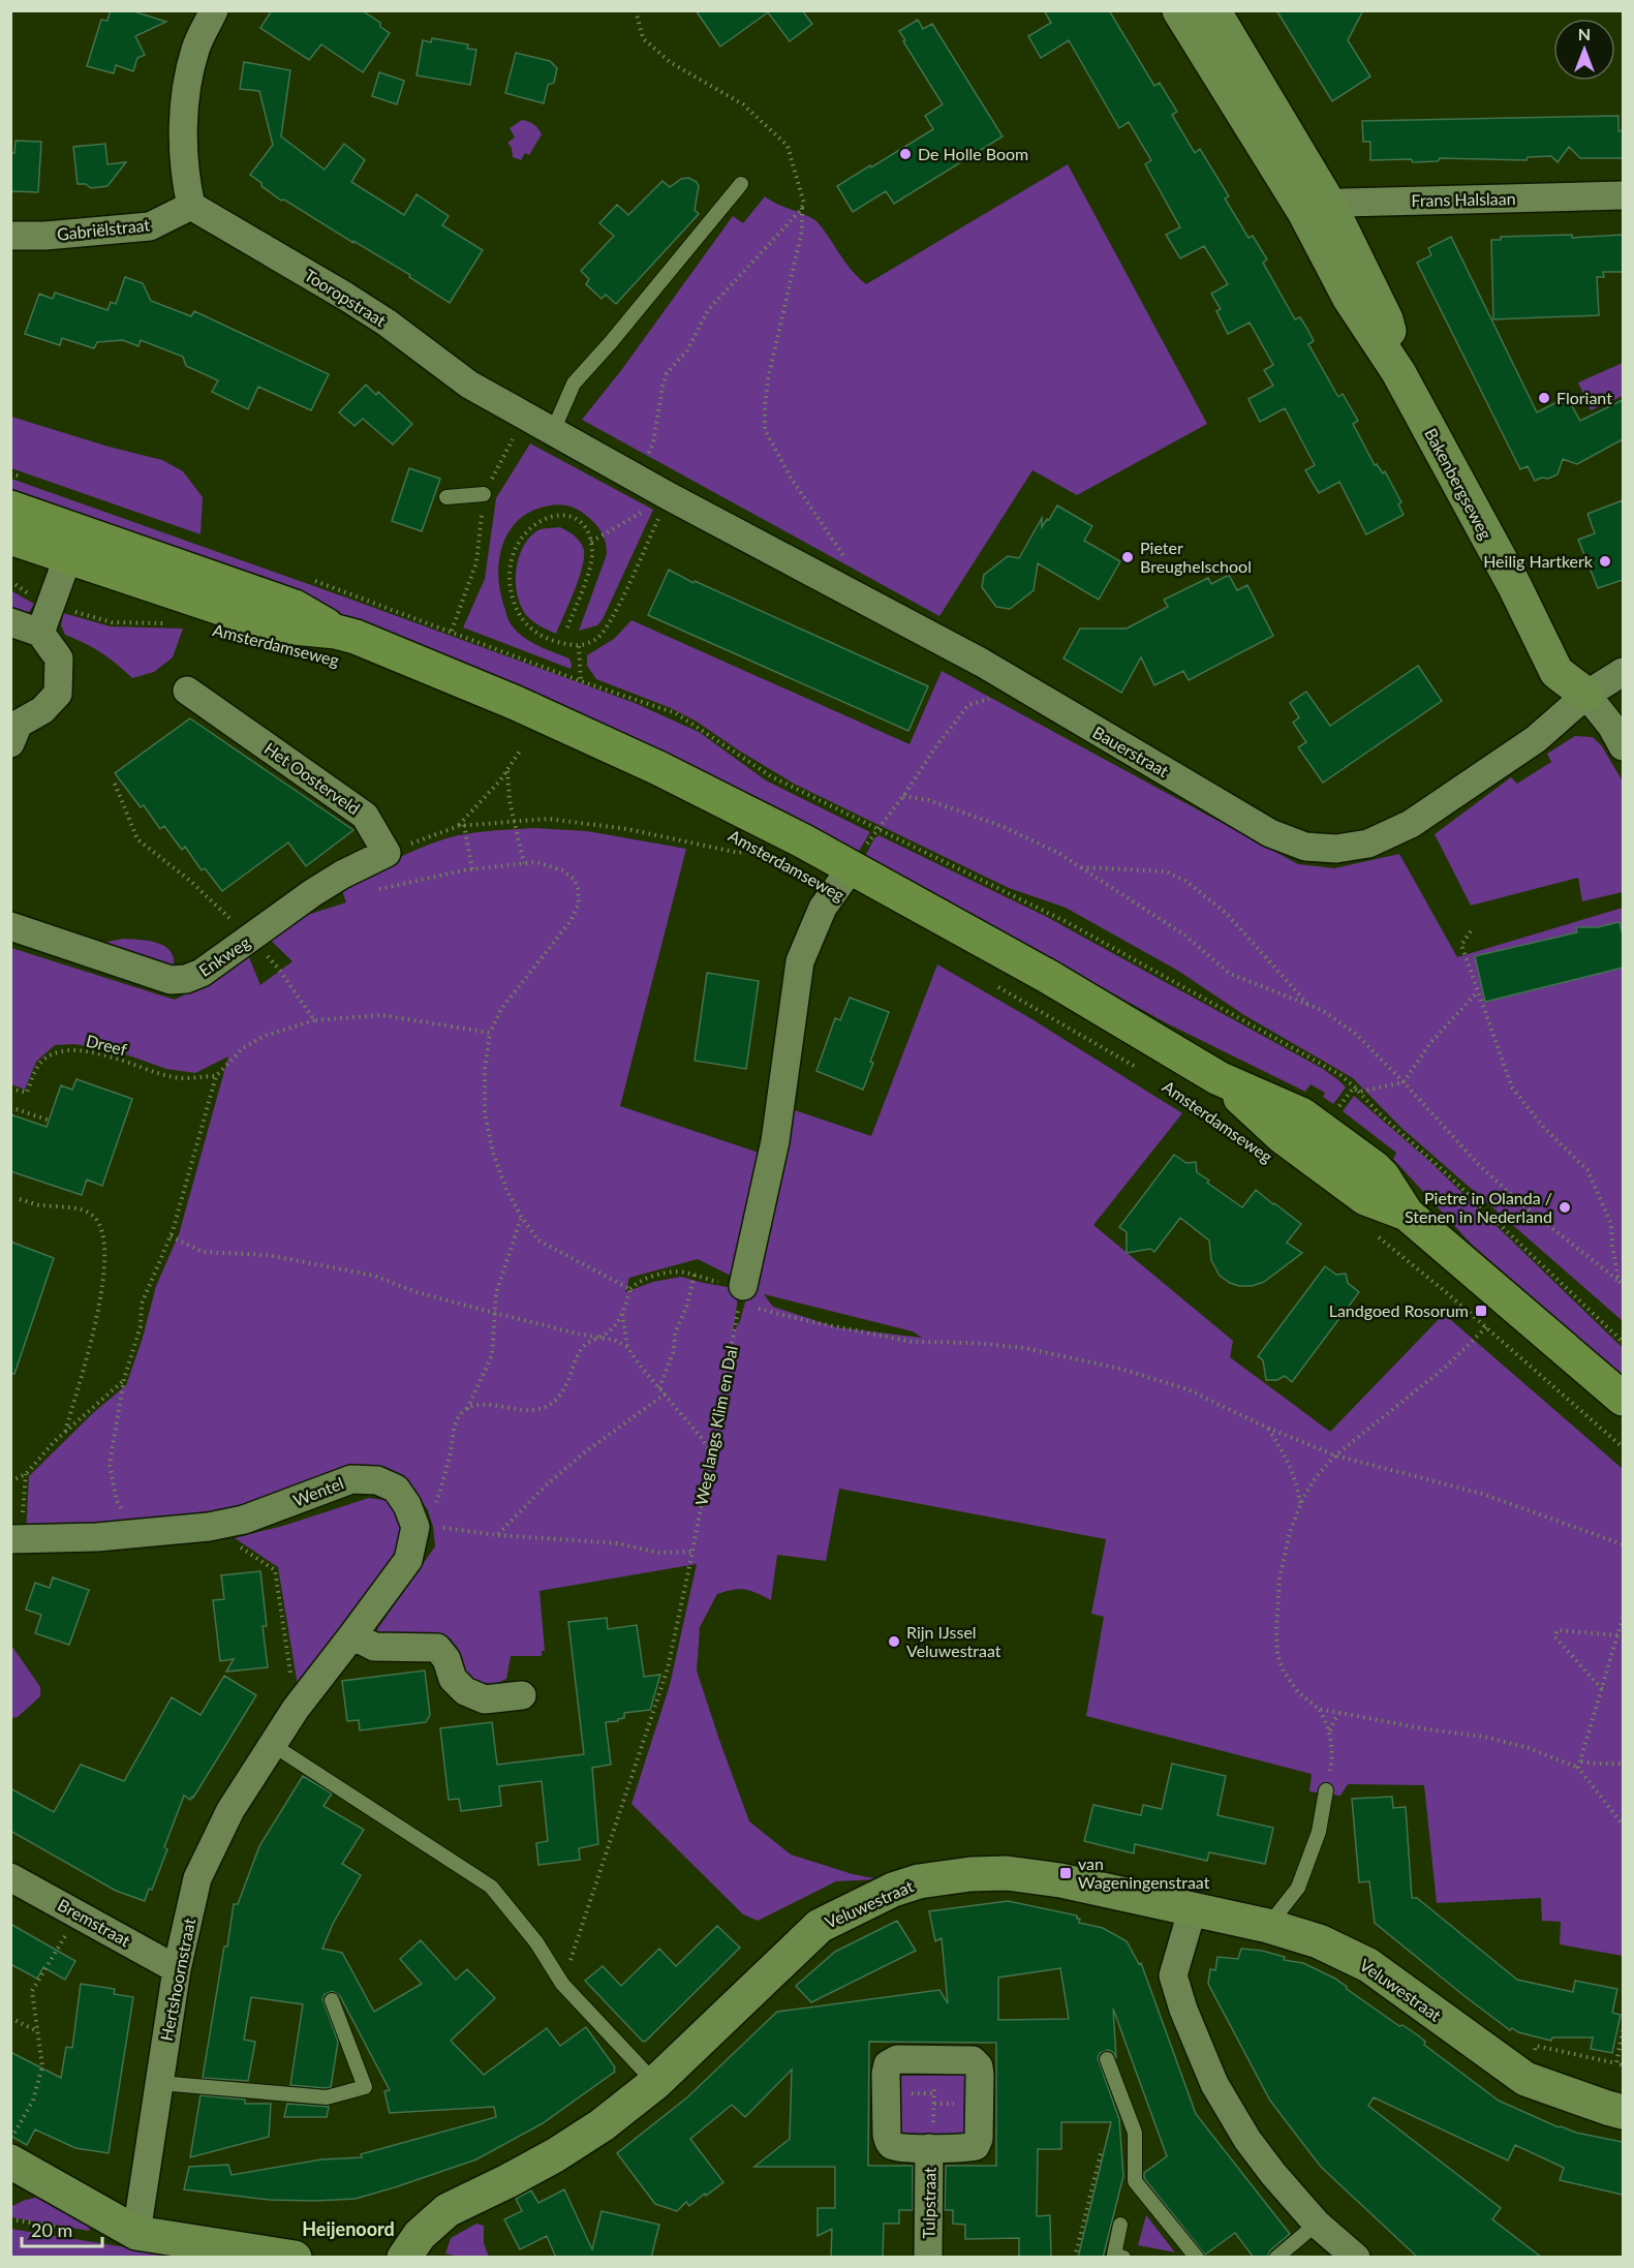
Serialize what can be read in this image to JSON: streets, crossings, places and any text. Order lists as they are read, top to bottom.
{
  "streets": {
    "main road": ["Amsterdamseweg"],
    "street": [
      "Frans Halslaan",
      "Gabriëlstraat",
      "Tooropstraat",
      "Bakenbergseweg",
      "Bauerstraat",
      "Het Oosterveld",
      "Enkweg",
      "Wentel",
      "Veluwestraat",
      "Bremstraat",
      "Hertshoornstraat",
      "Tulpstraat"
    ],
    "path": ["Dreef", "Weg langs Klim en Dal"]
  },
  "crossings": [
    ["Frans Halslaan", "Bakenbergseweg"],
    ["Gabriëlstraat", "Tooropstraat"],
    ["Tooropstraat", "Bauerstraat"],
    ["Bakenbergseweg", "Bauerstraat"],
    ["Het Oosterveld", "Enkweg"],
    ["Bremstraat", "Hertshoornstraat"]
  ],
  "districts": ["Heijenoord"],
  "places": {
    "other": [
      "De Holle Boom",
      "Floriant",
      "Pieter Breughelschool",
      "Heilig Hartkerk",
      "Pietre in Olanda / Stenen in Nederland",
      "Rijn IJssel Veluwestraat"
    ],
    "transit": ["Landgoed Rosorum", "van Wageningenstraat"]
  },
  "scale_bar": "20 m",
  "north": "top"
}
